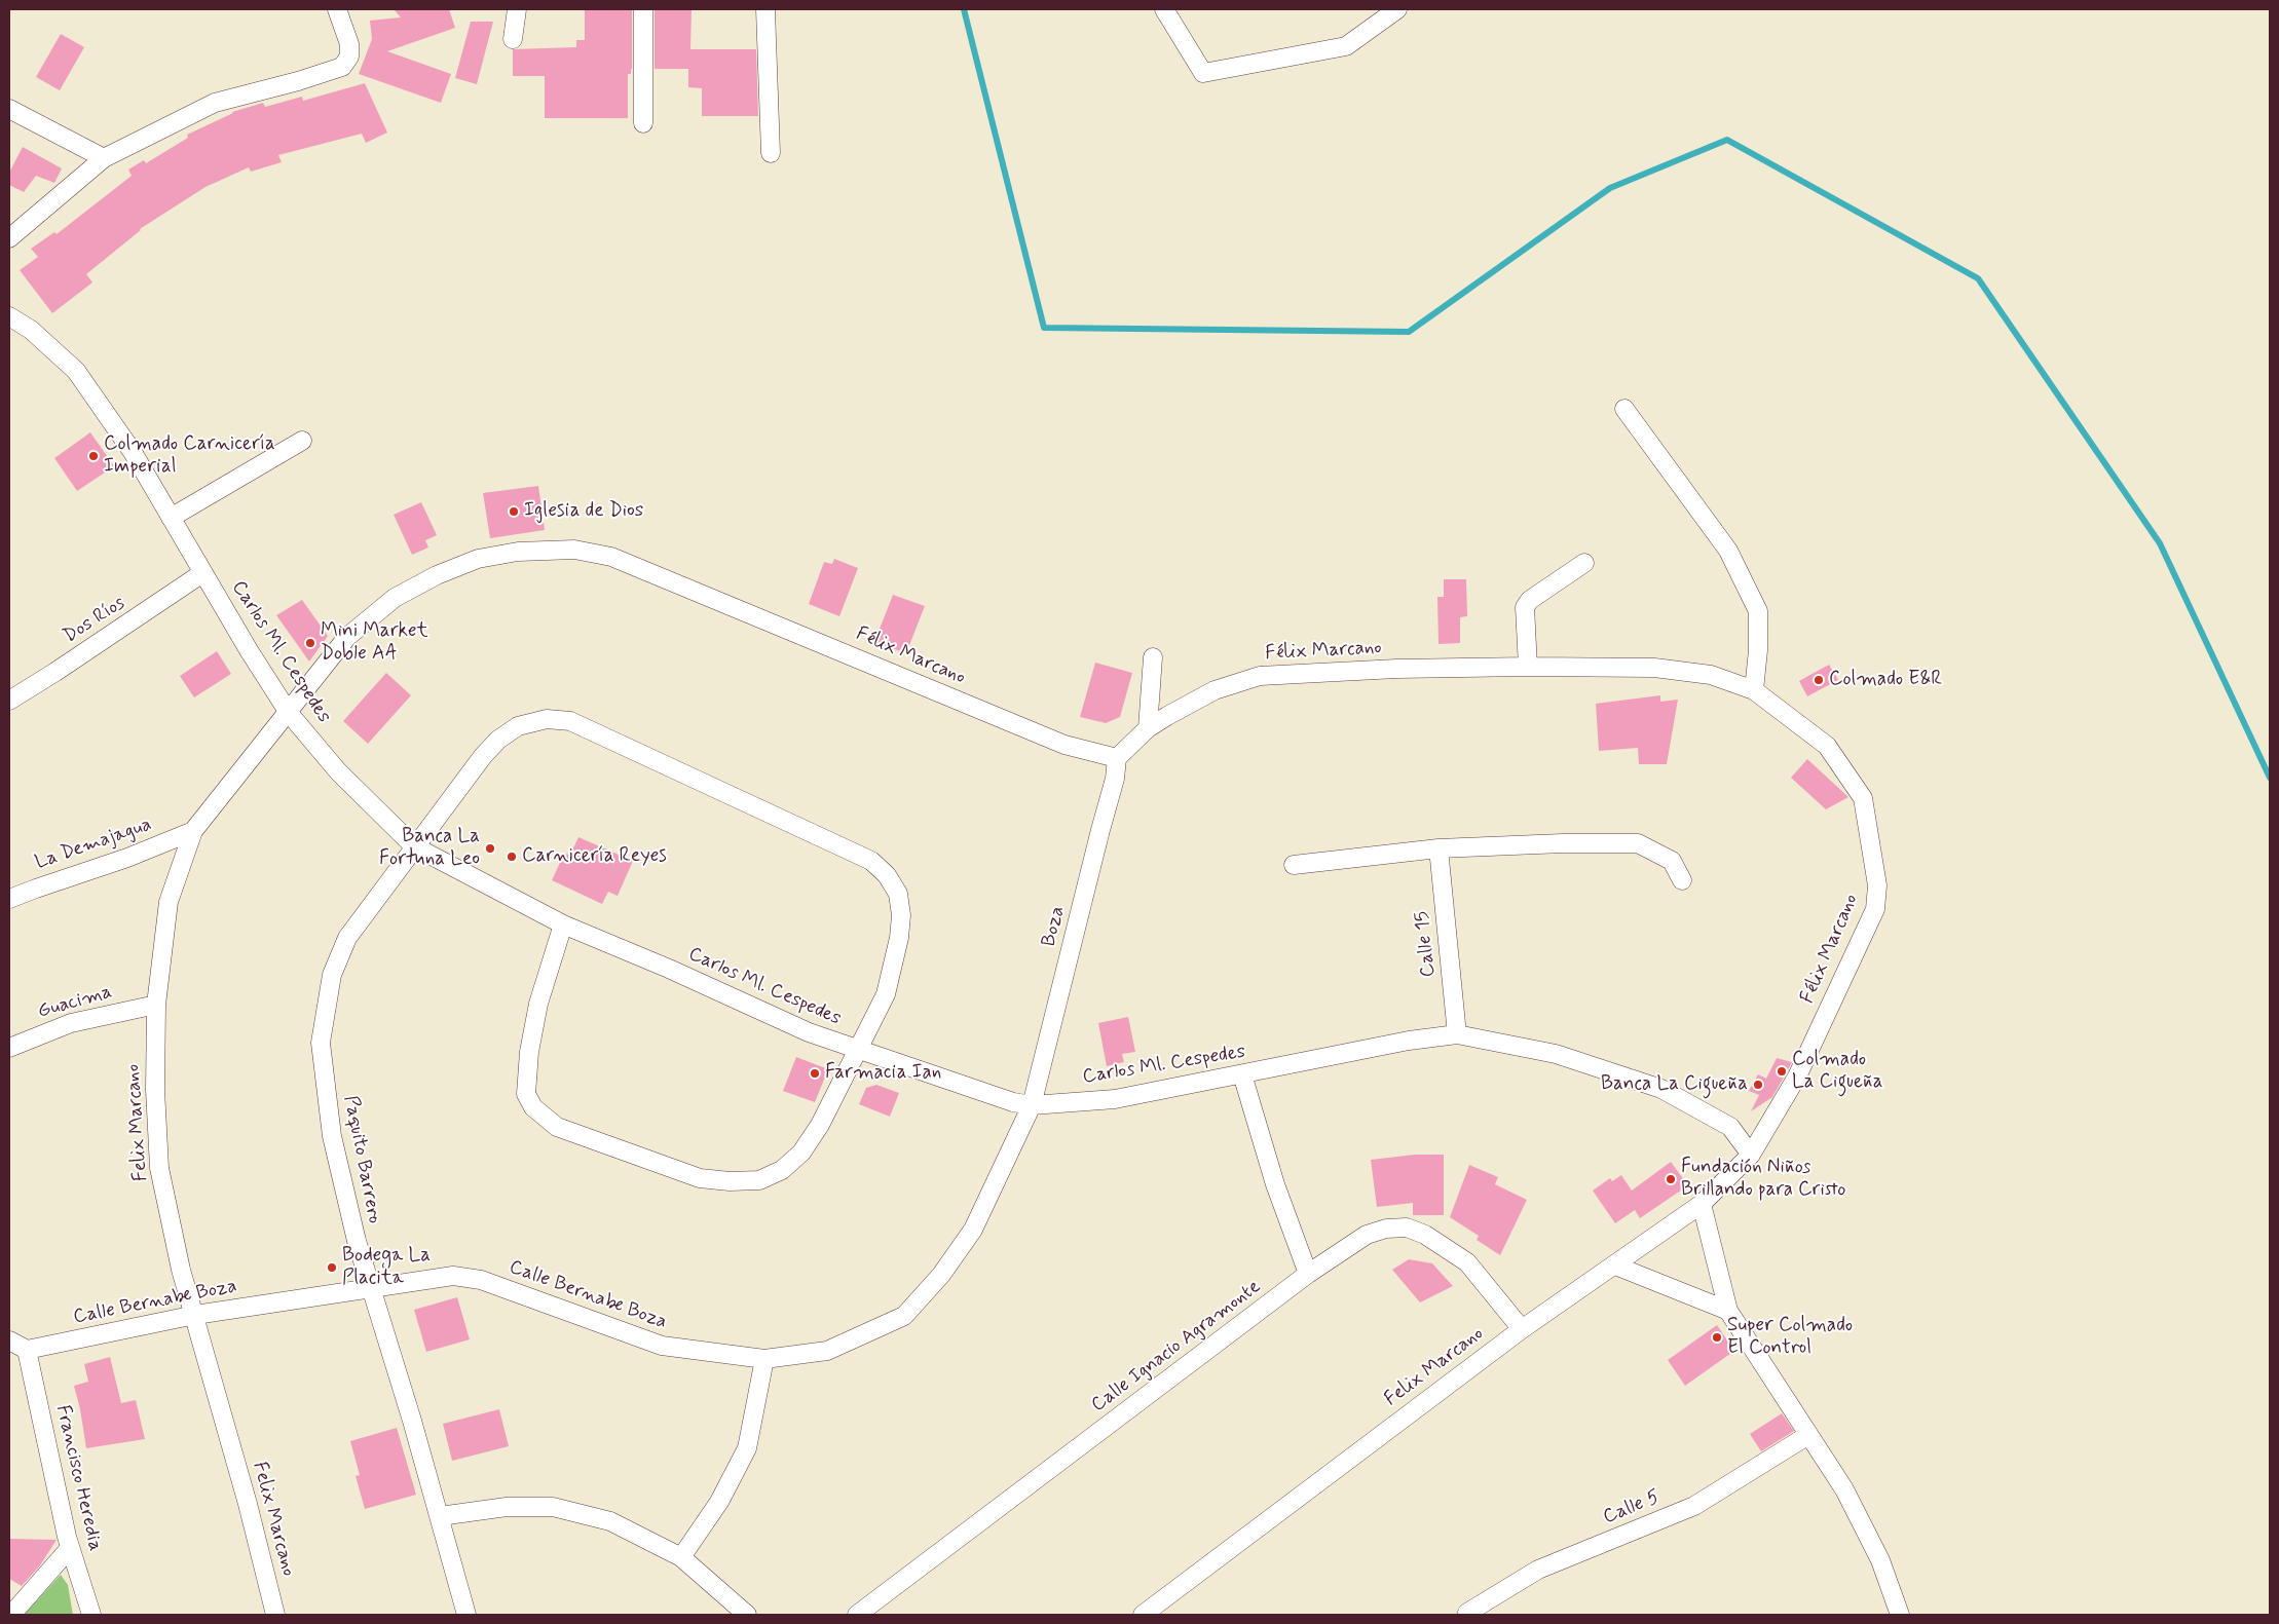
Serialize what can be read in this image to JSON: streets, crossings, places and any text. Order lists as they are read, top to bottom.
{
  "streets": {
    "street": [
      "Dos Ríos",
      "Félix Marcano",
      "Carlos Ml. Cespedes",
      "La Demajagua",
      "Boza",
      "Calle 15",
      "Guacima",
      "Felix Marcano",
      "Paquito Barrero",
      "Calle Bernabe Boza",
      "Calle Ignacio Agramonte",
      "Francisco Heredia",
      "Calle 5"
    ]
  },
  "crossings": [
    ["Dos Ríos", "Carlos Ml. Cespedes"],
    ["Félix Marcano", "Carlos Ml. Cespedes"],
    ["Félix Marcano", "Boza"],
    ["Félix Marcano", "Felix Marcano"],
    ["Carlos Ml. Cespedes", "Boza"],
    ["Carlos Ml. Cespedes", "Calle 15"],
    ["Carlos Ml. Cespedes", "Felix Marcano"],
    ["Carlos Ml. Cespedes", "Paquito Barrero"],
    ["Carlos Ml. Cespedes", "Calle Bernabe Boza"],
    ["La Demajagua", "Felix Marcano"],
    ["Boza", "Calle Bernabe Boza"],
    ["Guacima", "Felix Marcano"],
    ["Felix Marcano", "Calle Bernabe Boza"],
    ["Felix Marcano", "Calle Ignacio Agramonte"],
    ["Paquito Barrero", "Calle Bernabe Boza"],
    ["Calle Bernabe Boza", "Francisco Heredia"]
  ],
  "places": [
    "Colmado Carnicería Imperial",
    "Iglesia de Dios",
    "Mini Market Doble AA",
    "Colmado E&R",
    "Banca La Fortuna Leo",
    "Carnicería Reyes",
    "Colmado La Cigueña",
    "Farmacia Ian",
    "Banca La Cigueña",
    "Fundación Niños Brillando para Cristo",
    "Bodega La Placita",
    "Super Colmado El Control"
  ]
}
